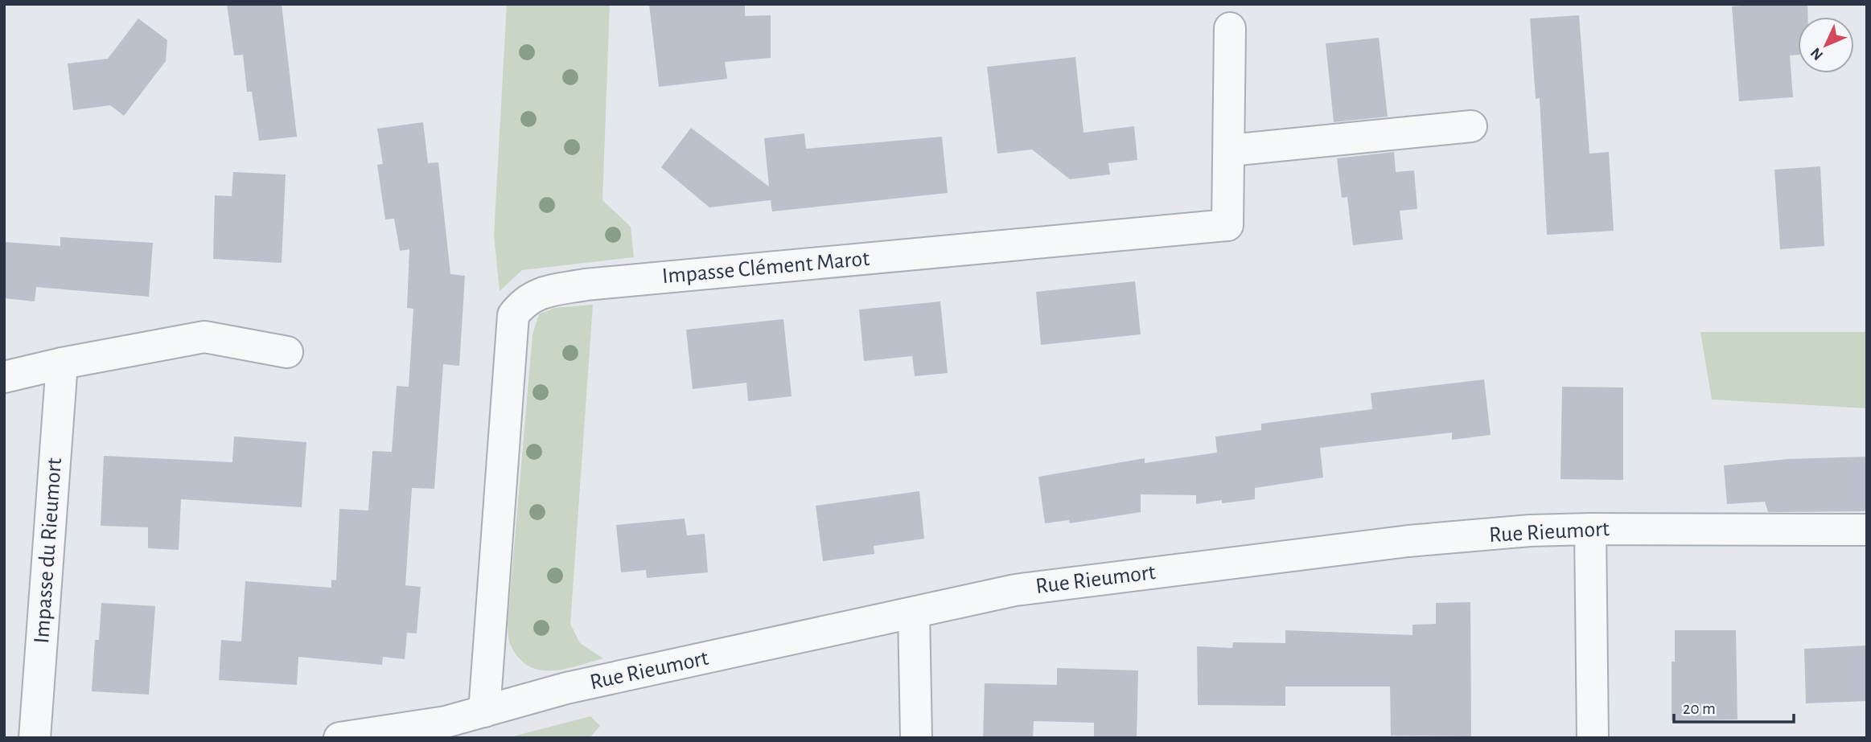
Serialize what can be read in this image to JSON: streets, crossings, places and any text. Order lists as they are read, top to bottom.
{
  "streets": {
    "street": ["Impasse Clément Marot", "Rue Rieumort", "Impasse du Rieumort"]
  },
  "crossings": [
    ["Impasse Clément Marot", "Rue Rieumort"]
  ],
  "scale_bar": "20 m",
  "north": "bottom left"
}
